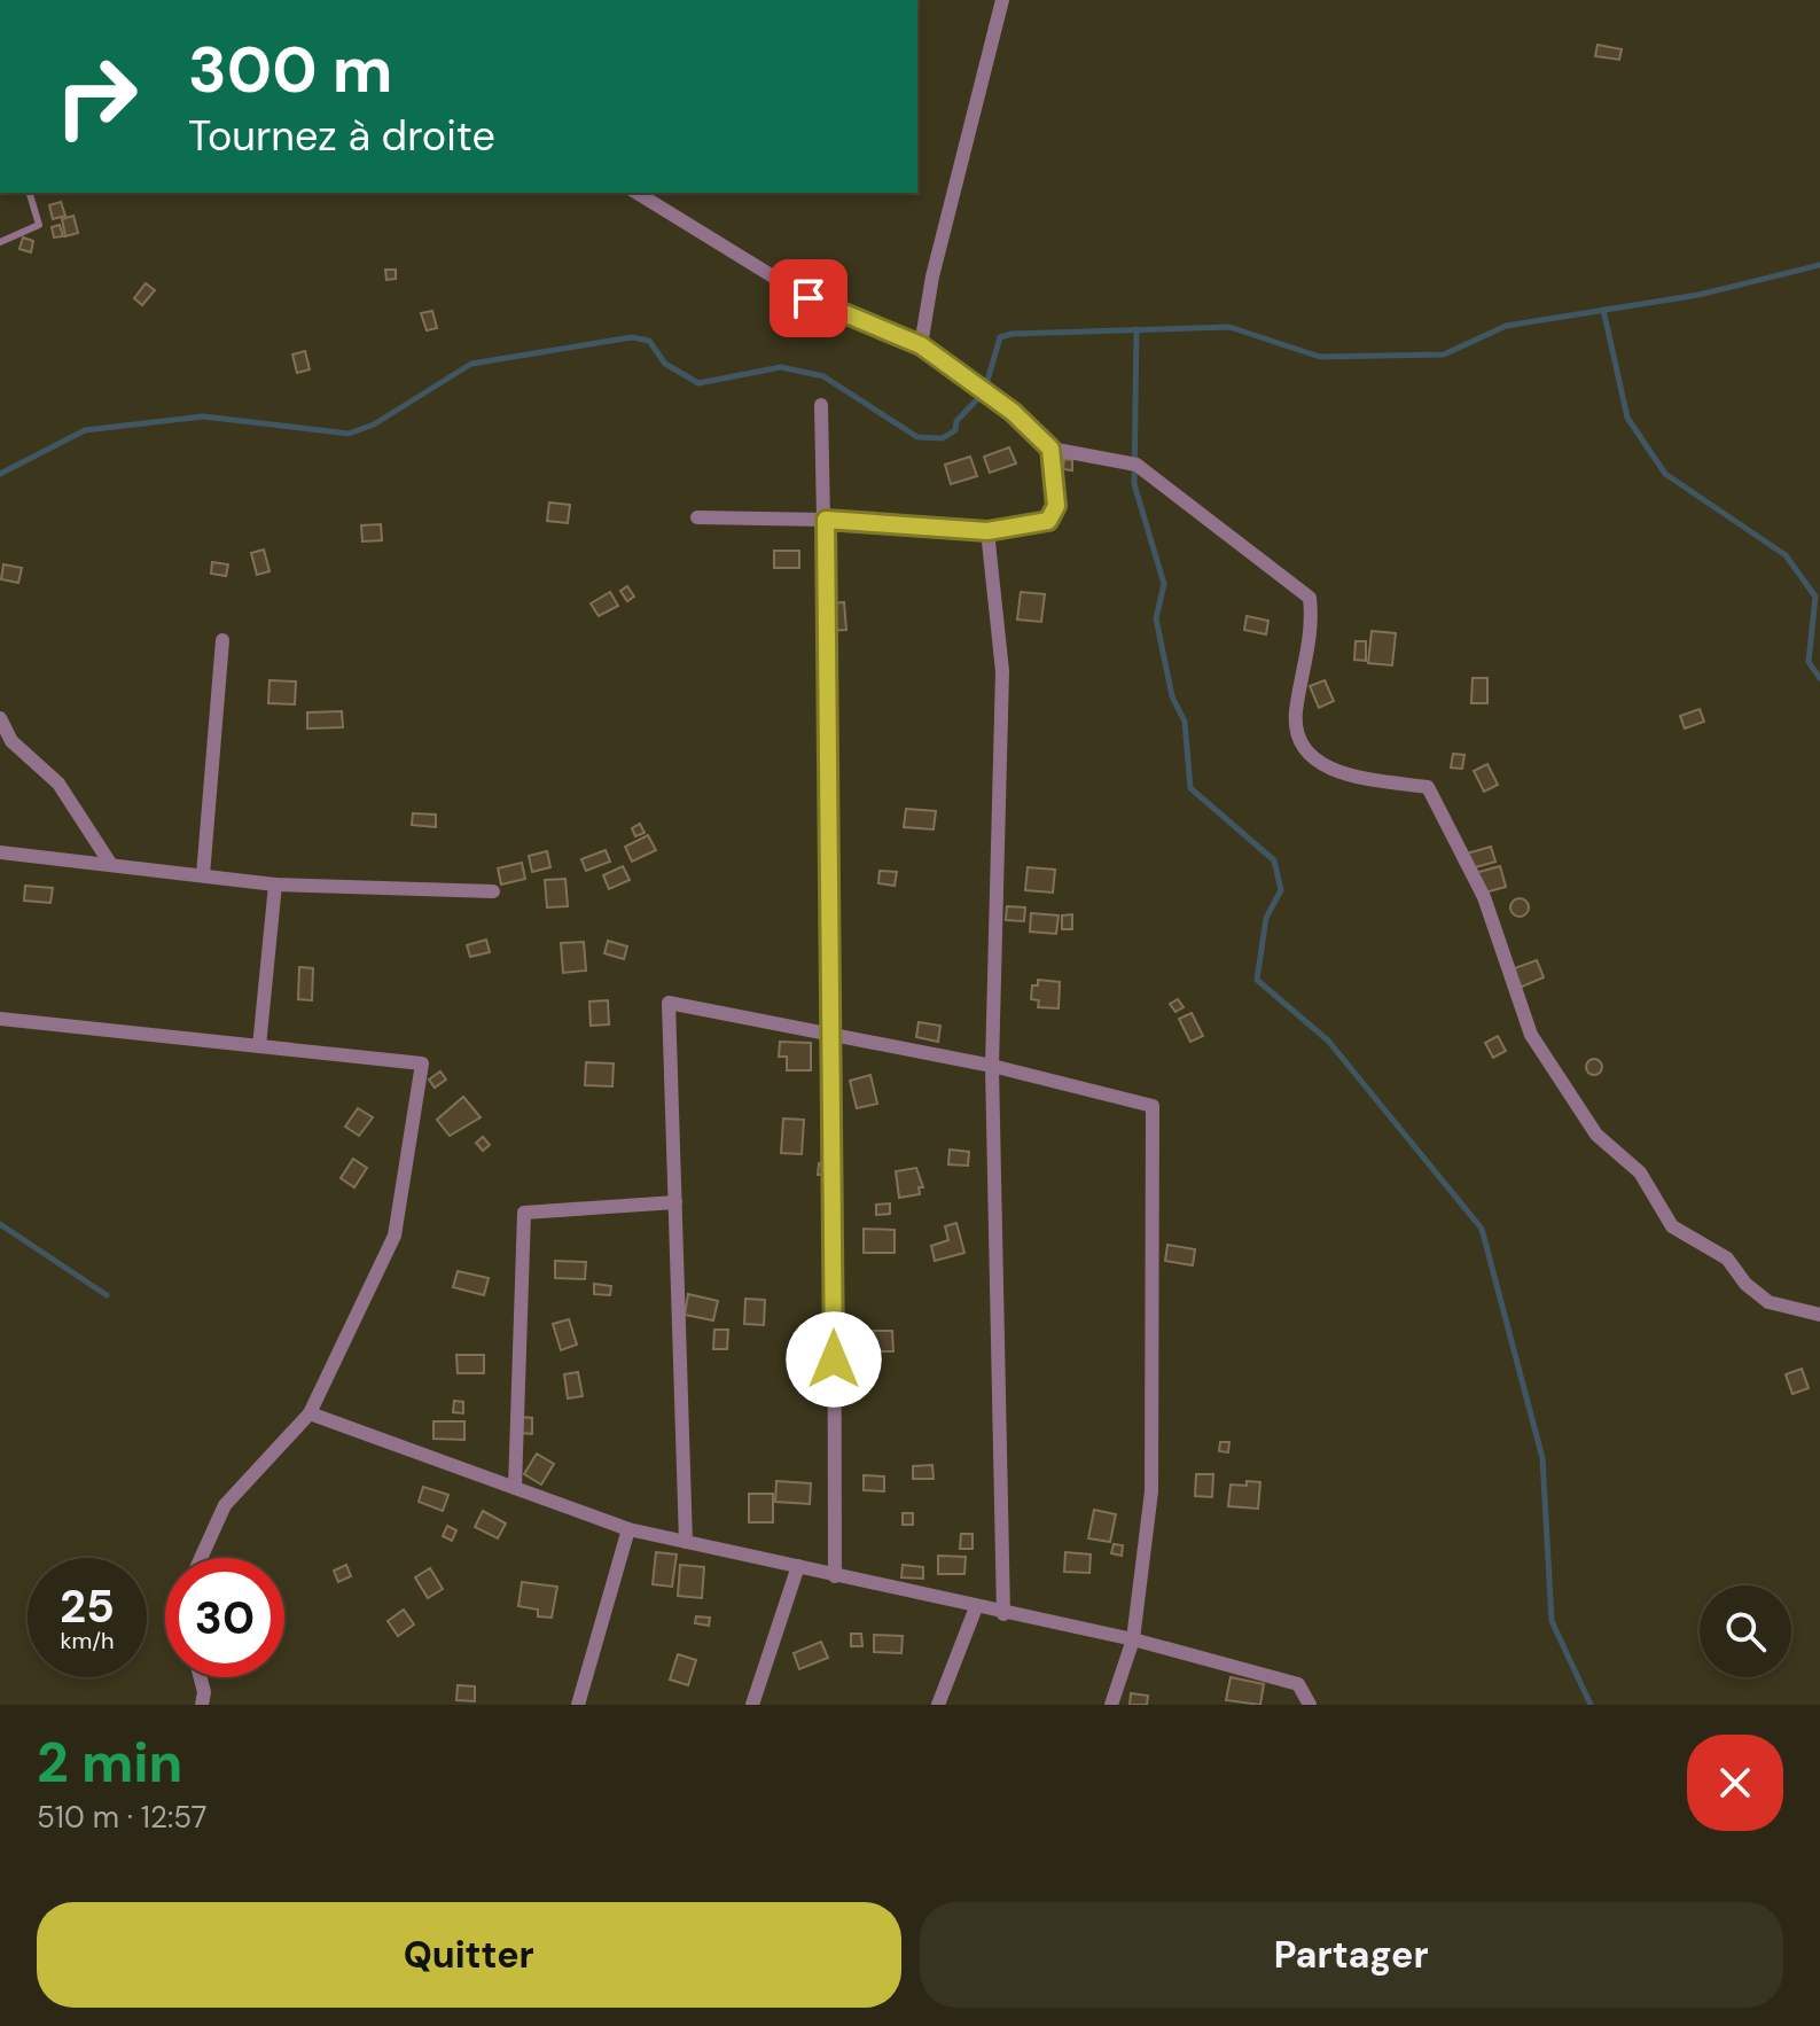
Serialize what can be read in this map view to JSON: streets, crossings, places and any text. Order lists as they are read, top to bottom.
{
  "page": {
    "turn": ["300 m", "Tournez à droite"],
    "speed": "25 km/h",
    "limit": "30",
    "heading": ["2 min", "510 m · 12:57"],
    "buttons": ["Quitter", "Partager"]
  }
}
